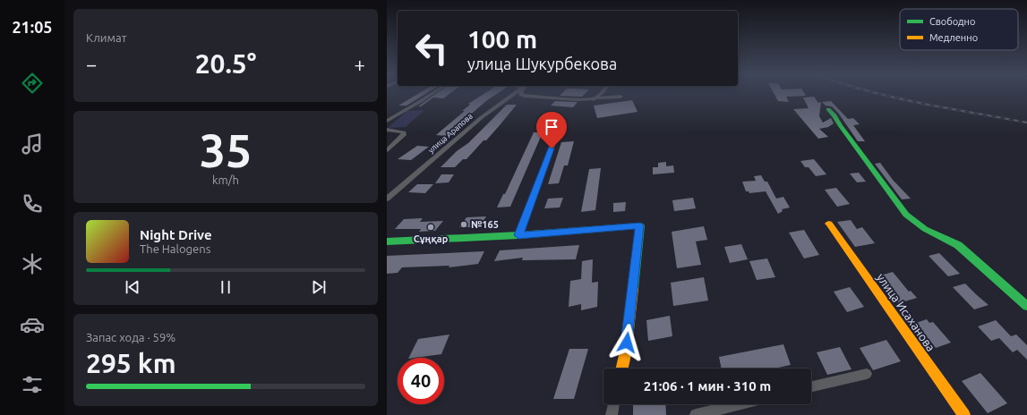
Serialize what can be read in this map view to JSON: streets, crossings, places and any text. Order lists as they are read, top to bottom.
{
  "streets": {
    "street": ["улица Арапова", "улица Исаханова"]
  },
  "places": ["№165", "Сұңқар"],
  "legend": ["Свободно", "Медленно"],
  "page": {
    "tabs": "21:05",
    "tile": [
      "Климат",
      ["35", "km/h"],
      ["Запас хода · 59%", "295 km"]
    ],
    "turn": ["100 m", "улица Шукурбекова"],
    "heat": ["−", "20.5°", "+"],
    "song": ["Night Drive", "The Halogens"],
    "limit": "40",
    "trip": "21:06 · 1 мин · 310 m"
  }
}
